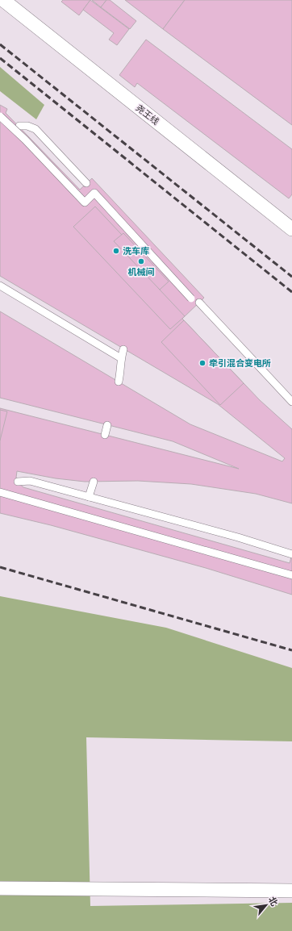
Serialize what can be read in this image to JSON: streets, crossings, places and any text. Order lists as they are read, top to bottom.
{
  "streets": {
    "street": ["尧王线"]
  },
  "places": ["洗车库", "机械间", "牵引混合变电所"],
  "north": "top right"
}
